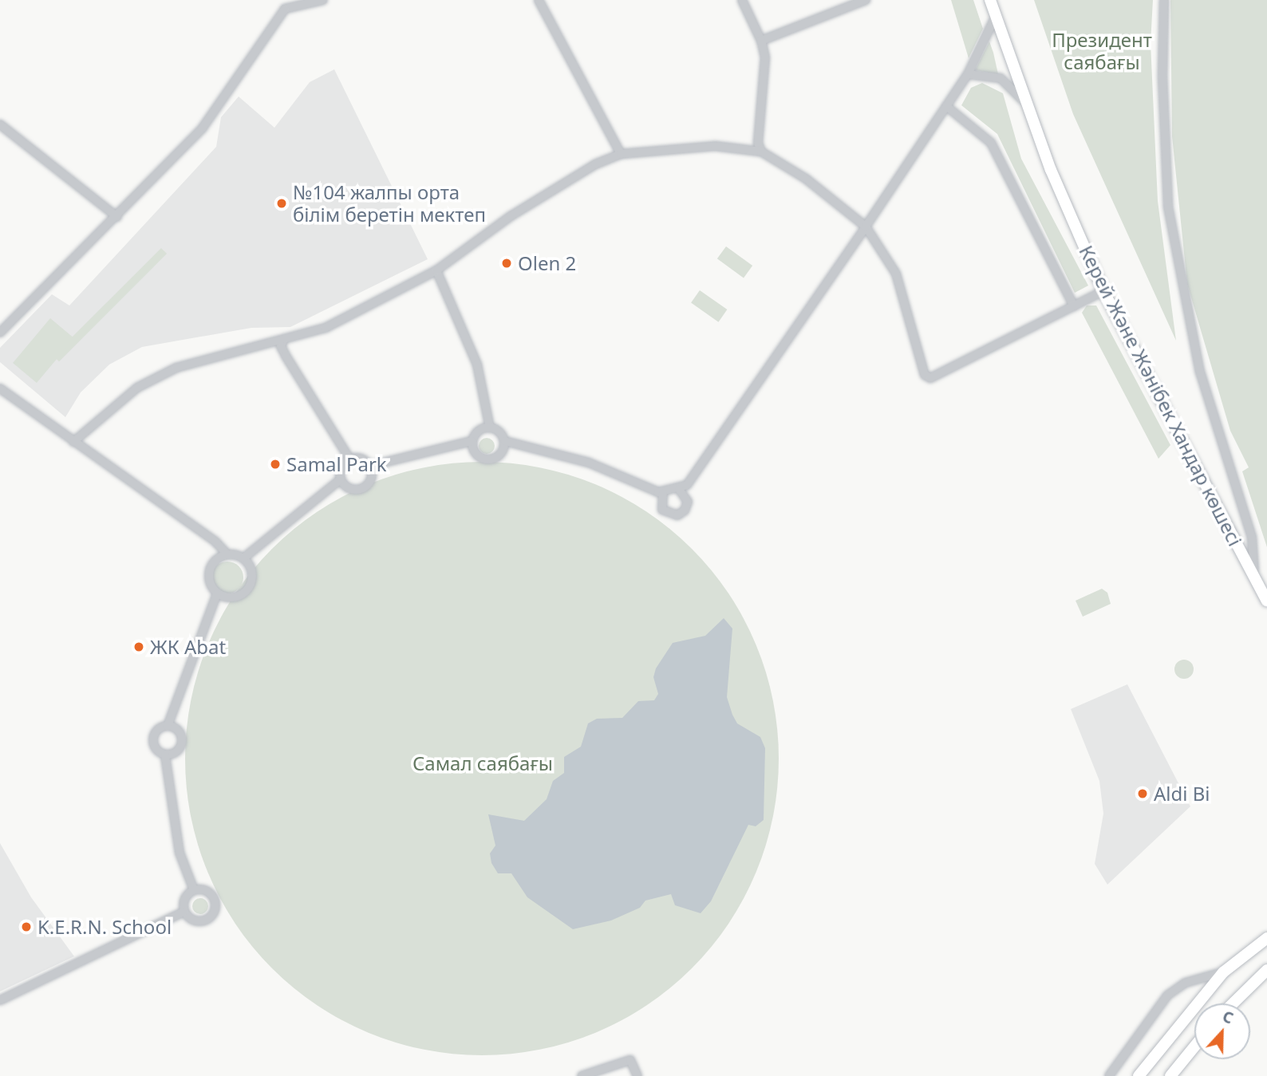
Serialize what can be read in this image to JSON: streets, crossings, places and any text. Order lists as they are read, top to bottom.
{
  "streets": {
    "main road": ["Керей Және Жәнібек Хандар көшесі"]
  },
  "parks": ["Президент саябағы", "Самал саябағы"],
  "places": [
    "№104 жалпы орта білім беретін мектеп",
    "Olen 2",
    "Samal Park",
    "ЖК Abat",
    "Aldi Bi",
    "K.E.R.N. School"
  ],
  "north": "top"
}
